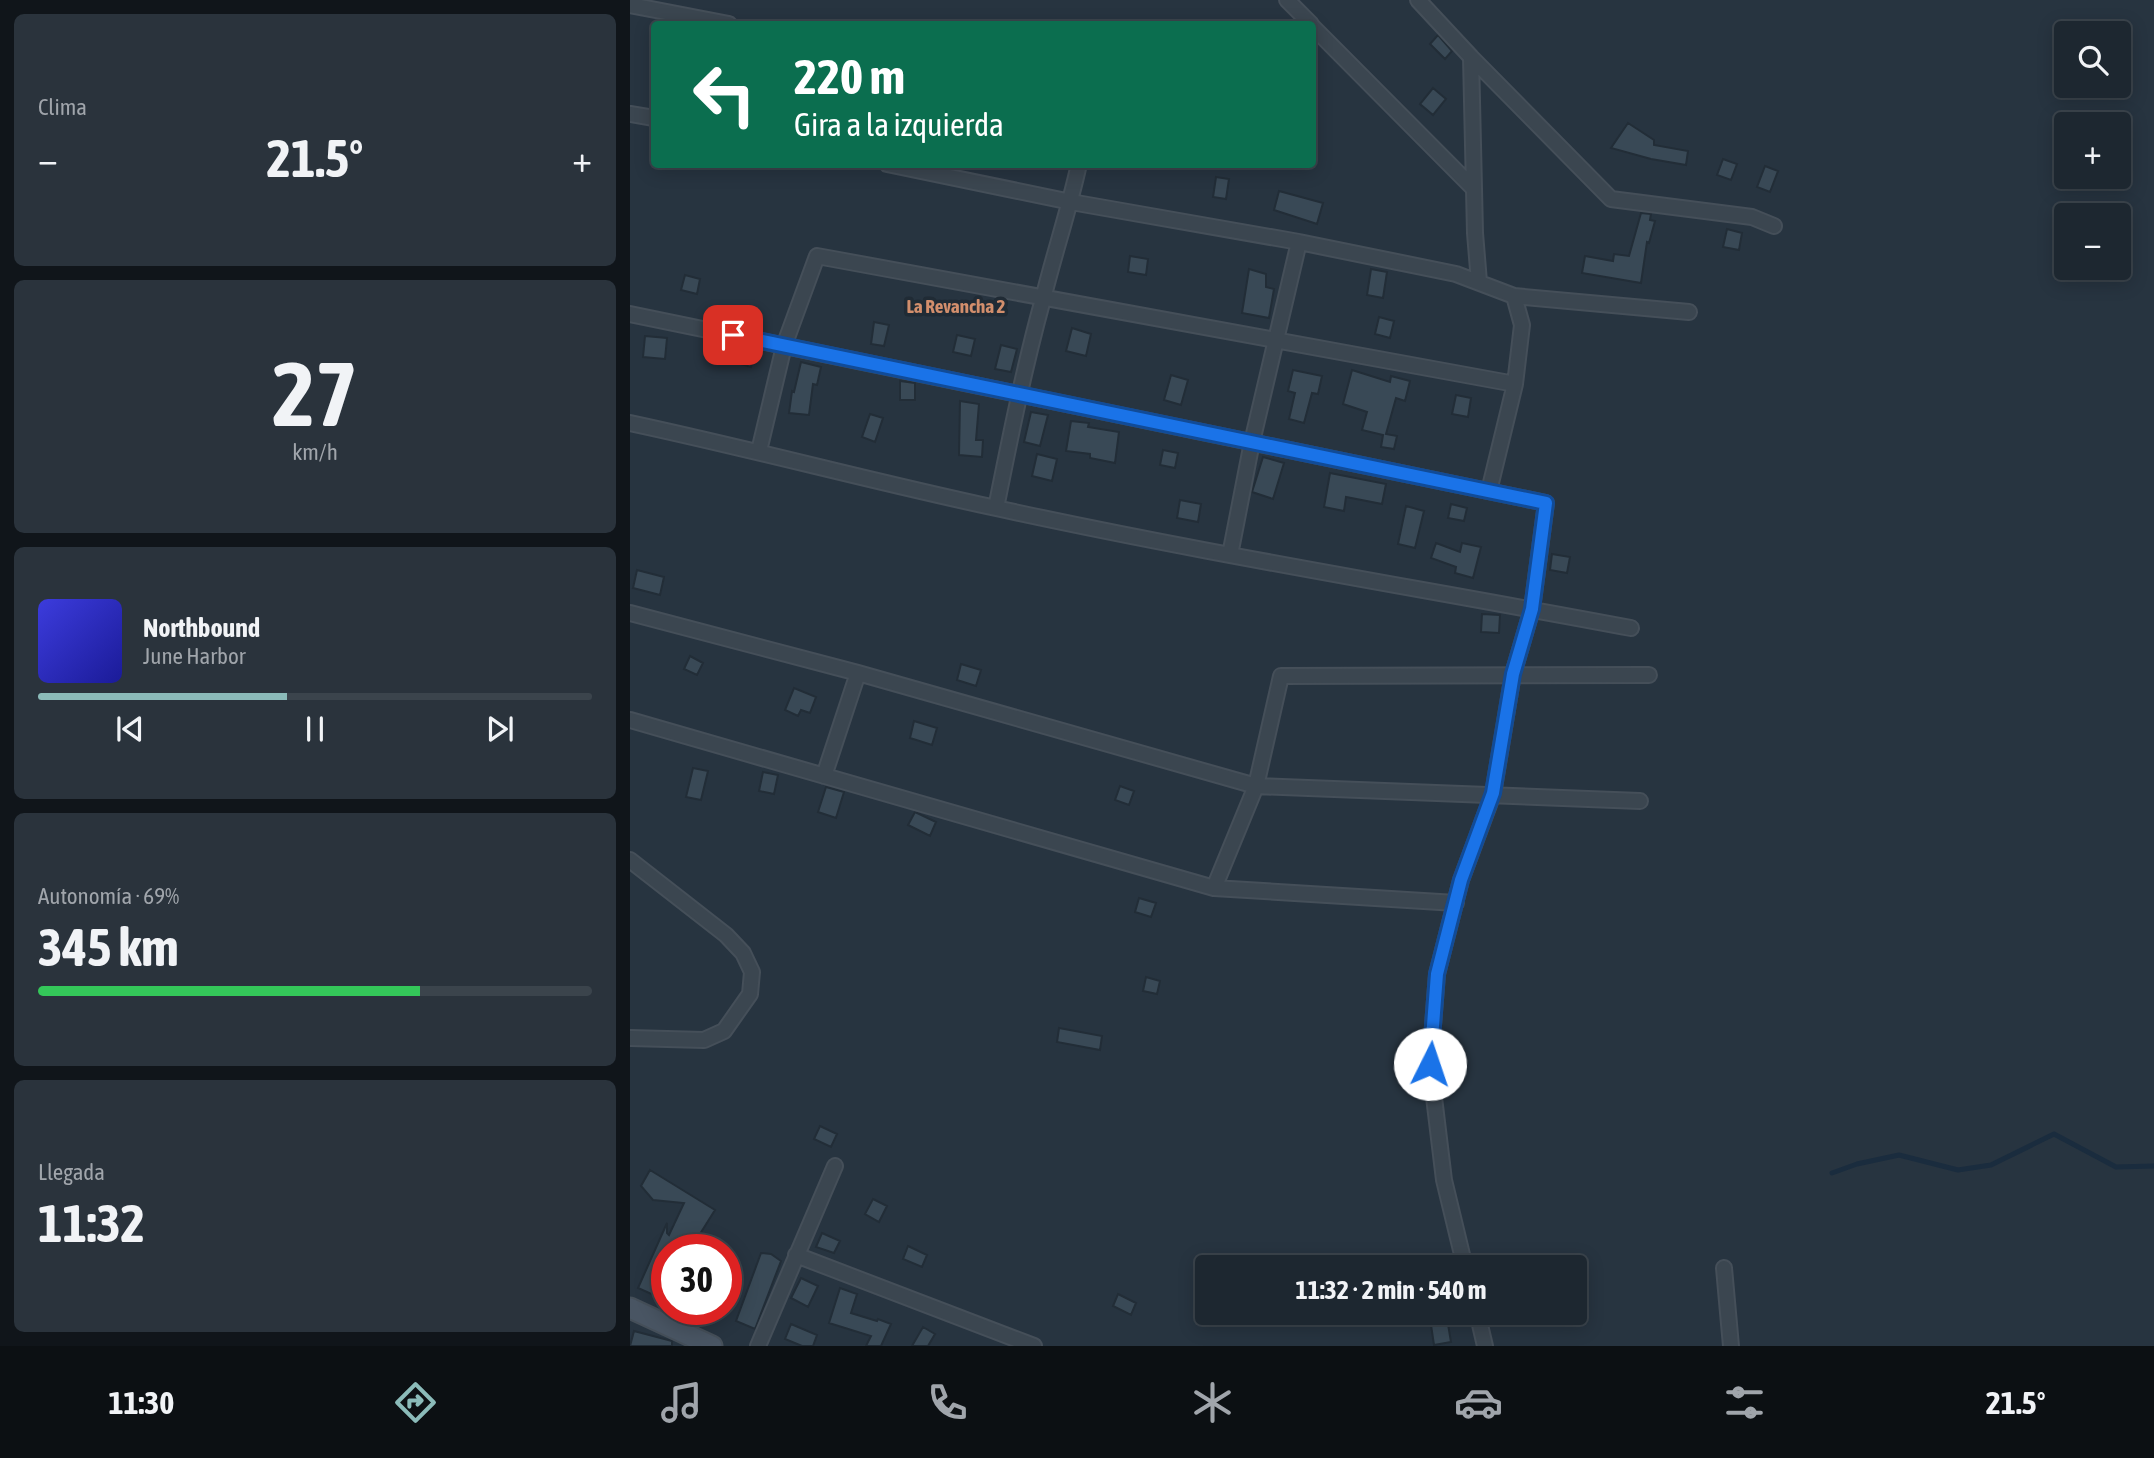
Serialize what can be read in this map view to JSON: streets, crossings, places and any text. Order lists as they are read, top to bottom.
{
  "districts": ["La Revancha 2"],
  "page": {
    "tile": [
      "Clima",
      ["27", "km/h"],
      ["Autonomía · 69%", "345 km"],
      ["Llegada", "11:32"]
    ],
    "map_buttons": ["+", "−"],
    "turn": ["220 m", "Gira a la izquierda"],
    "heat": ["−", "21.5°", "+"],
    "song": ["Northbound", "June Harbor"],
    "limit": "30",
    "trip": "11:32 · 2 min · 540 m",
    "tabs": ["11:30", "21.5°"]
  }
}
